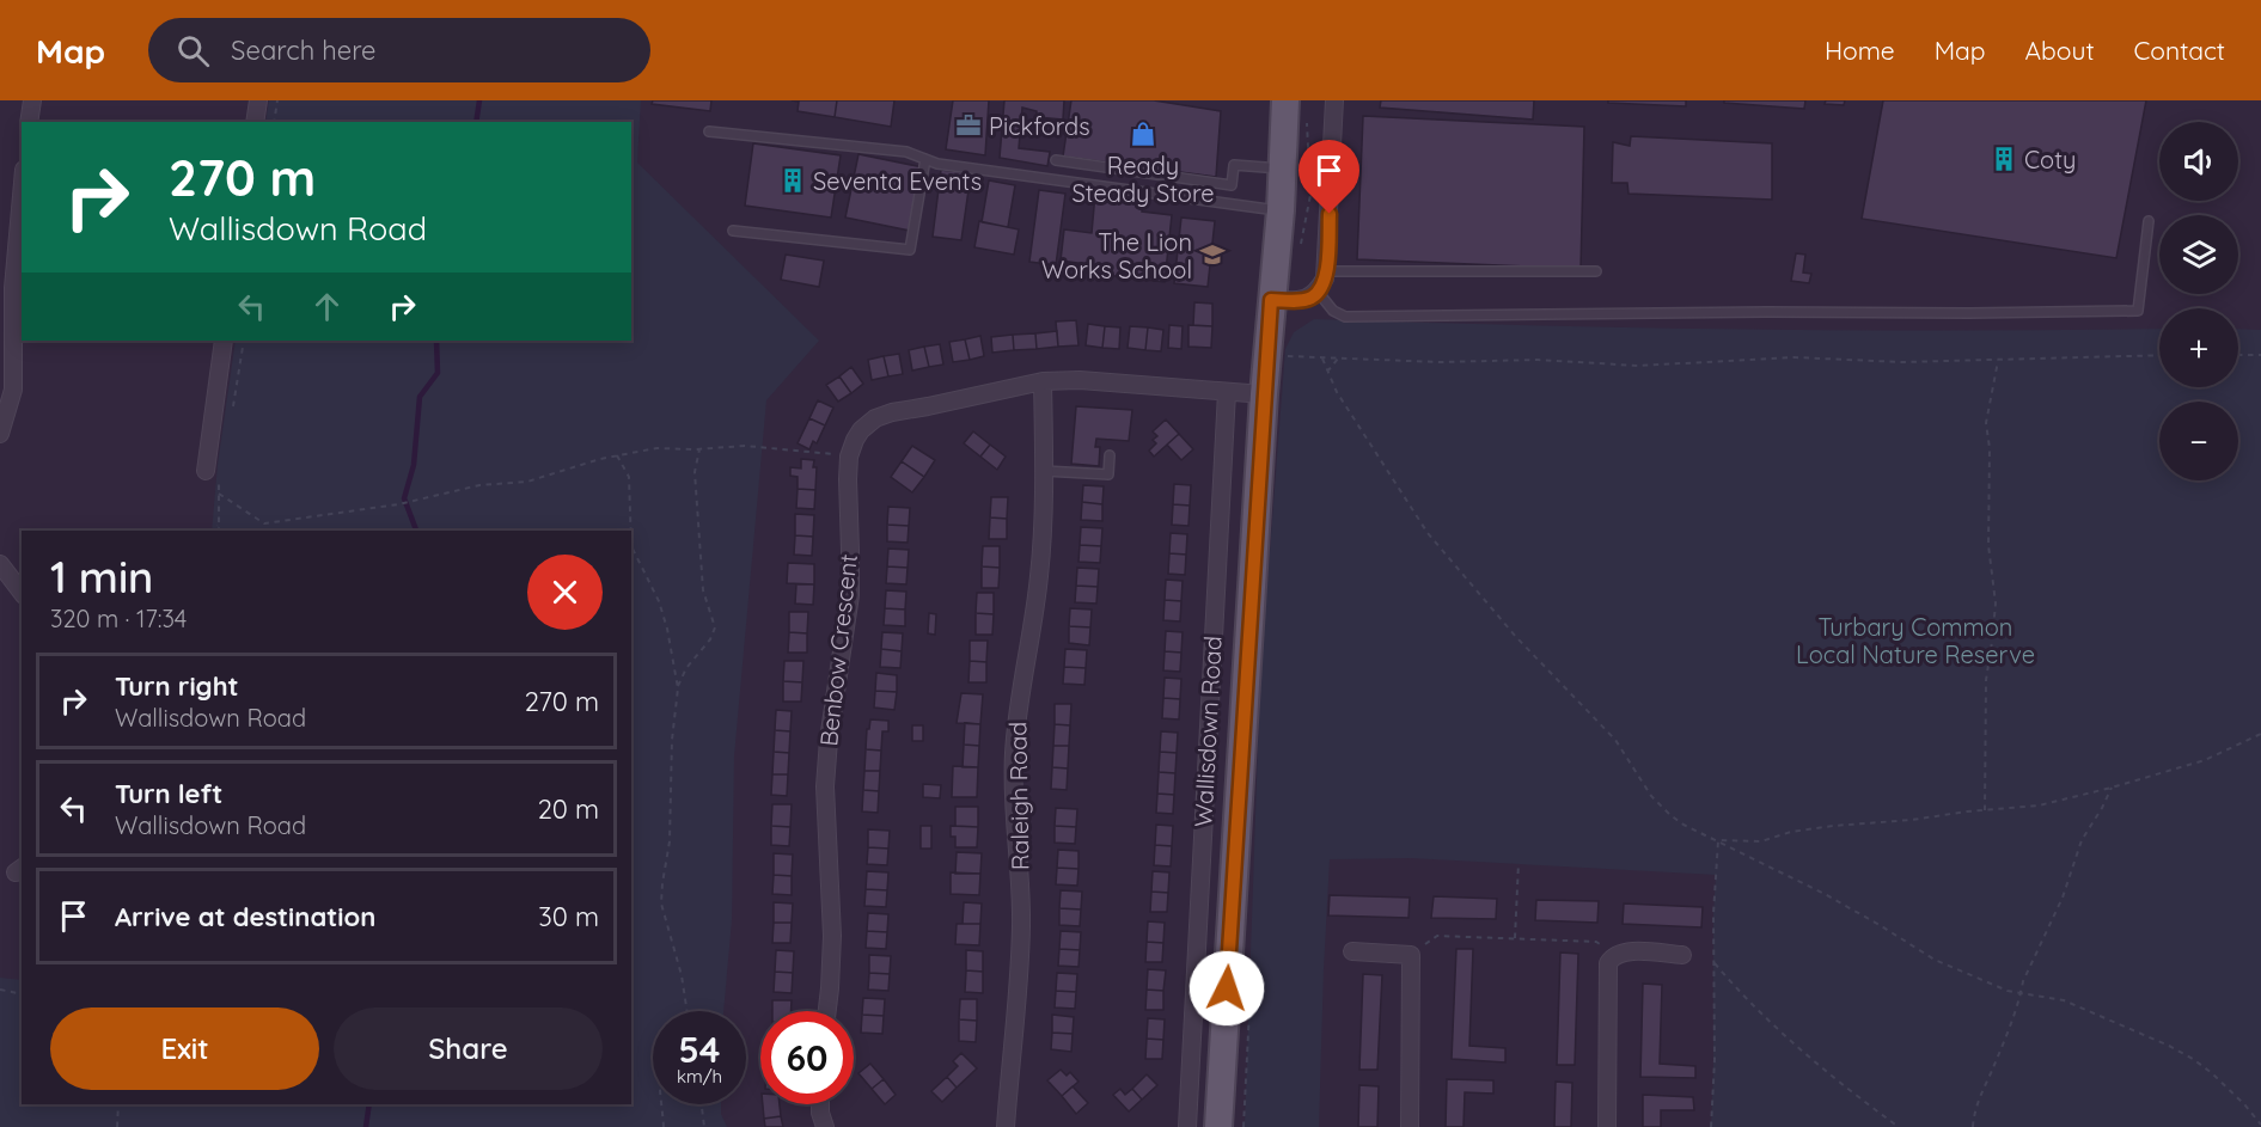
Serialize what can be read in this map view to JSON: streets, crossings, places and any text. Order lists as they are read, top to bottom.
{
  "streets": {
    "main road": ["Wallisdown Road"],
    "street": ["Benbow Crescent", "Raleigh Road"]
  },
  "crossings": [
    ["Benbow Crescent", "Wallisdown Road"],
    ["Benbow Crescent", "Raleigh Road"]
  ],
  "parks": ["Turbary Common Local Nature Reserve"],
  "places": {
    "office": ["Pickfords"],
    "shop": ["Ready Steady Store"],
    "building": ["Coty", "Seventa Events"],
    "school or university": ["The Lion Works School"]
  },
  "page": {
    "header": "Map",
    "search": "Search here",
    "nav": [
      "Home",
      "Map",
      "About",
      "Contact"
    ],
    "map_buttons": ["+", "−"],
    "turn": ["270 m", "Wallisdown Road"],
    "heading": ["1 min", "320 m · 17:34"],
    "list": [
      {
        "name": "Turn right",
        "note": "Wallisdown Road",
        "value": "270 m"
      },
      {
        "name": "Turn left",
        "note": "Wallisdown Road",
        "value": "20 m"
      },
      {
        "name": "Arrive at destination",
        "value": "30 m"
      }
    ],
    "buttons": ["Exit", "Share"],
    "speed": "54 km/h",
    "limit": "60"
  }
}
